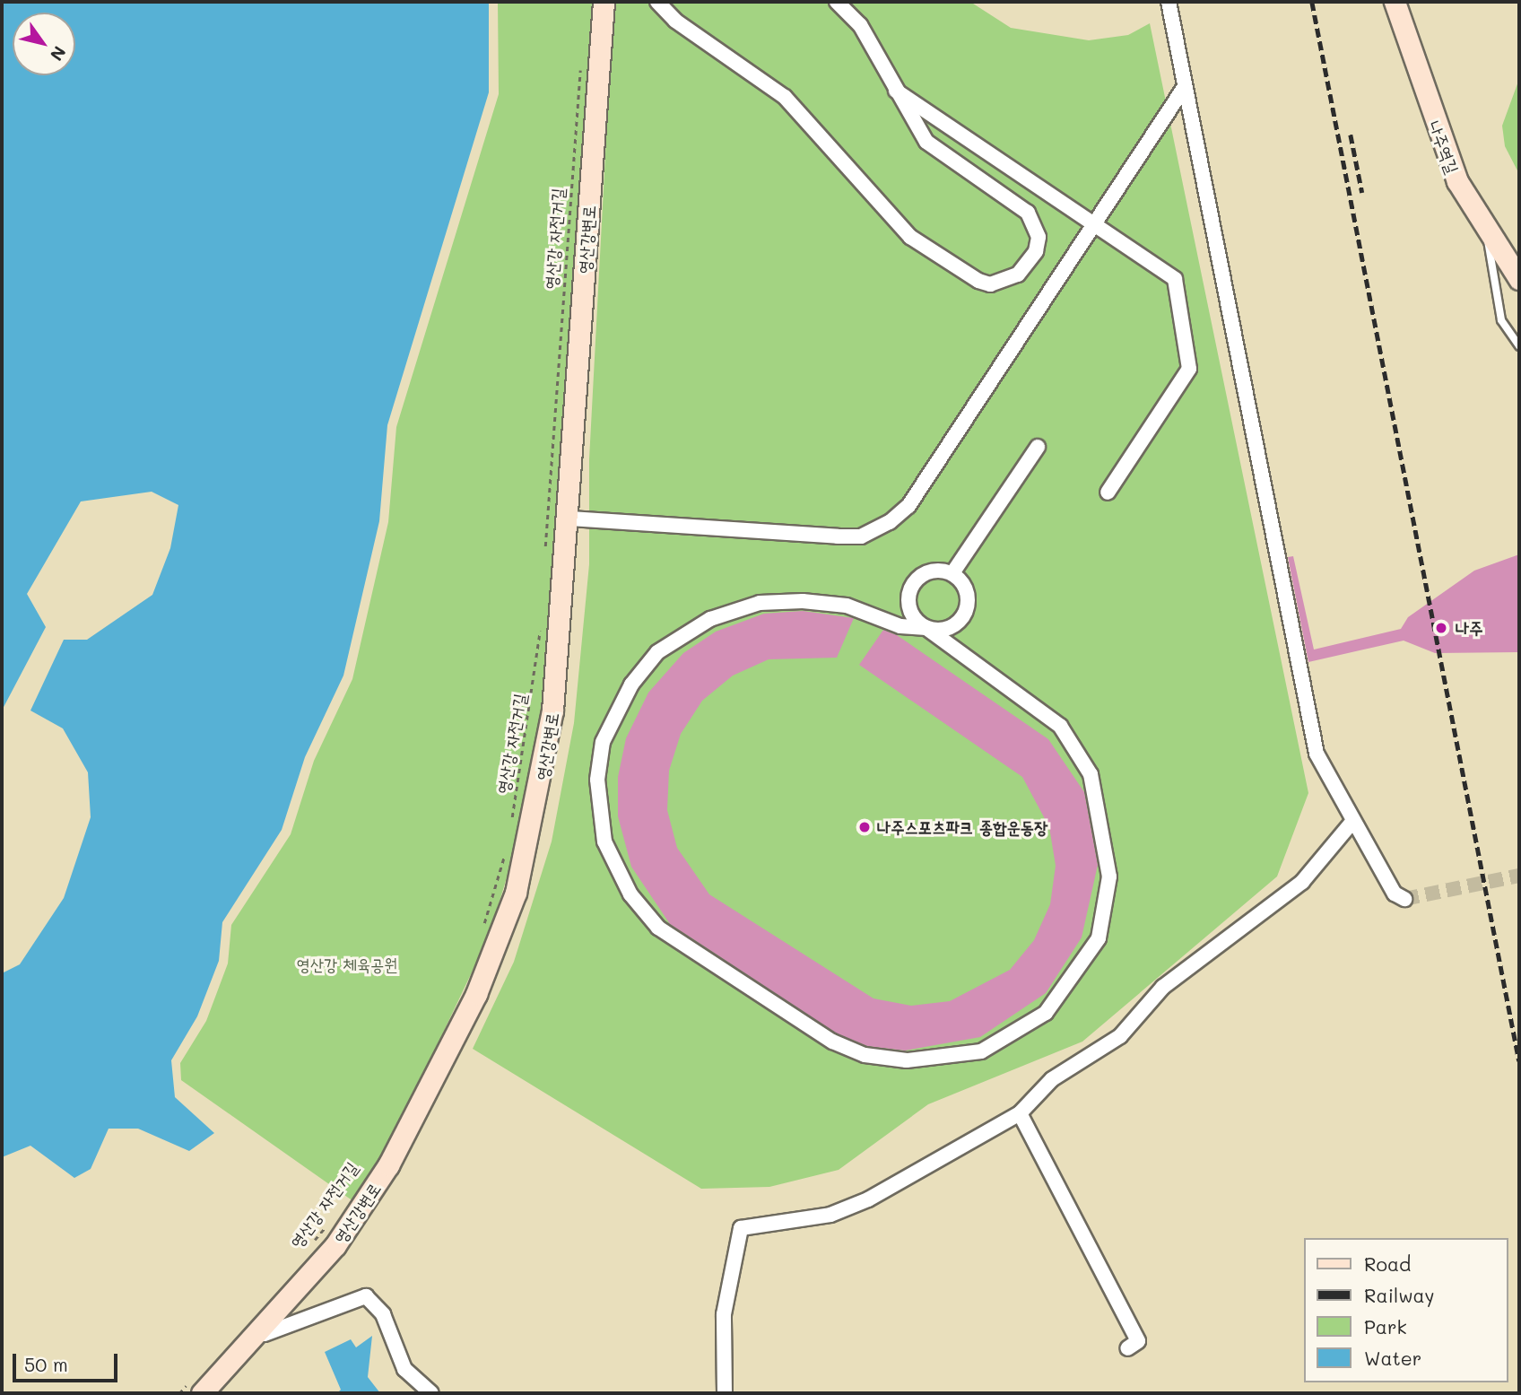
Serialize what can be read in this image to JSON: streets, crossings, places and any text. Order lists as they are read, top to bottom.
{
  "streets": {
    "street": ["나주역길", "영산강변로"],
    "path": ["영산강 자전거길"]
  },
  "parks": ["영산강 체육공원"],
  "places": ["나주", "나주스포츠파크 종합운동장"],
  "legend": [
    "Road",
    "Railway",
    "Park",
    "Water"
  ],
  "scale_bar": "50 m",
  "north": "bottom right"
}
